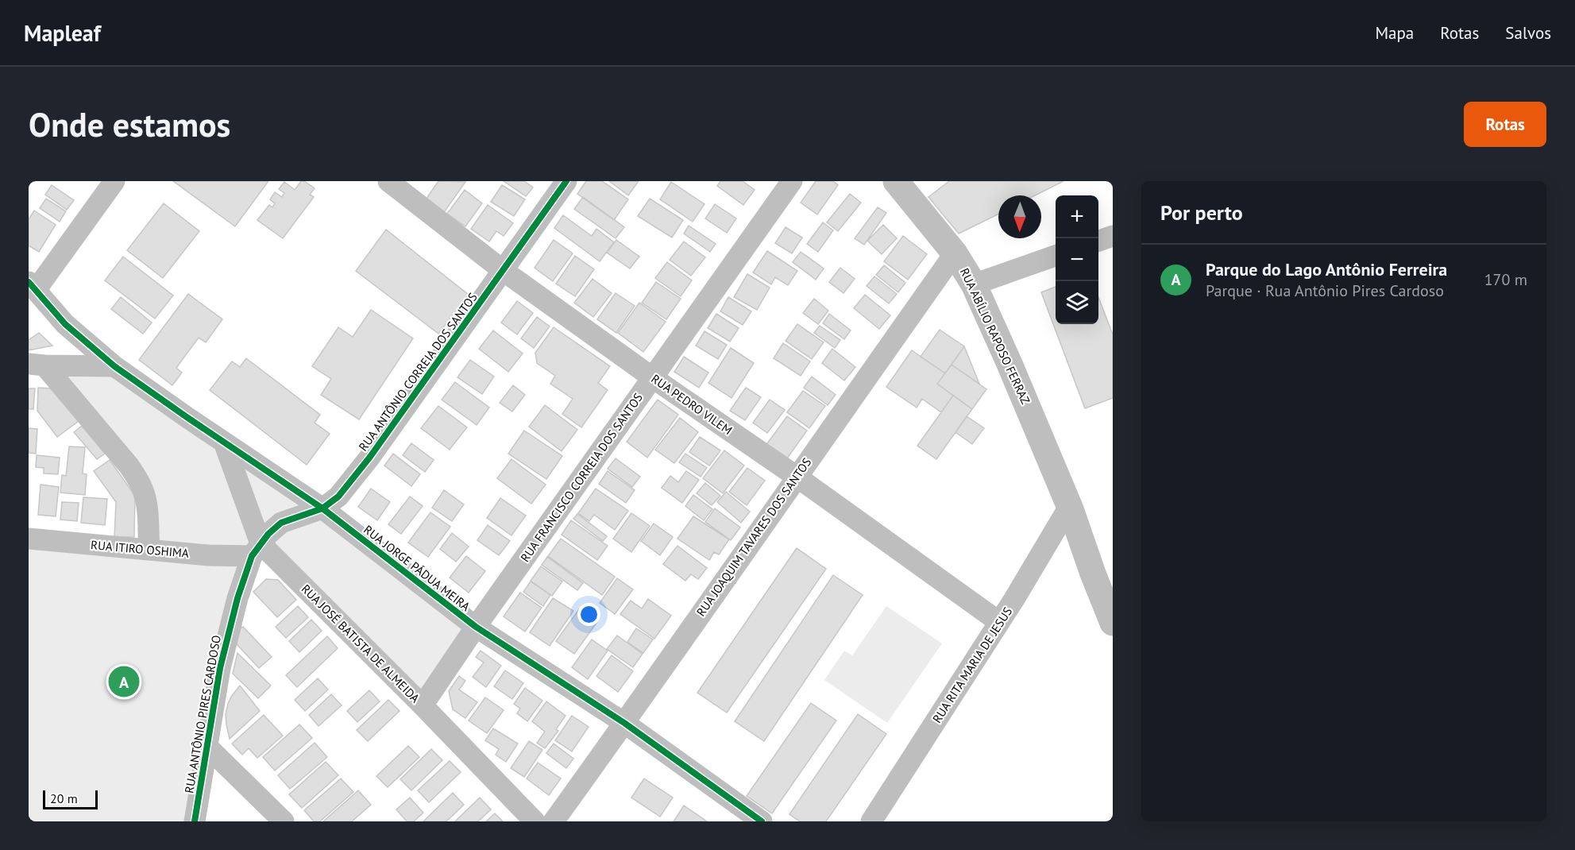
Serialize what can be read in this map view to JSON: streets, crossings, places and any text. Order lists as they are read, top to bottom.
{
  "streets": {
    "street": [
      "RUA ABÍLIO RAPOSO FERRAZ",
      "RUA ANTÔNIO CORREIA DOS SANTOS",
      "RUA PEDRO VILEM",
      "RUA FRANCISCO CORREIA DOS SANTOS",
      "RUA JOAQUIM TAVARES DOS SANTOS",
      "RUA ITIRO OSHIMA",
      "RUA JORGE PÁDUA MEIRA",
      "RUA JOSÉ BATISTA DE ALMEIDA",
      "RUA RITA MARIA DE JESUS",
      "RUA ANTÔNIO PIRES CARDOSO"
    ]
  },
  "crossings": [
    ["RUA ABÍLIO RAPOSO FERRAZ", "RUA JOAQUIM TAVARES DOS SANTOS"],
    ["RUA ABÍLIO RAPOSO FERRAZ", "RUA RITA MARIA DE JESUS"],
    ["RUA ANTÔNIO CORREIA DOS SANTOS", "RUA PEDRO VILEM"],
    ["RUA ANTÔNIO CORREIA DOS SANTOS", "RUA ITIRO OSHIMA"],
    ["RUA ANTÔNIO CORREIA DOS SANTOS", "RUA JORGE PÁDUA MEIRA"],
    ["RUA ANTÔNIO CORREIA DOS SANTOS", "RUA JOSÉ BATISTA DE ALMEIDA"],
    ["RUA ANTÔNIO CORREIA DOS SANTOS", "RUA ANTÔNIO PIRES CARDOSO"],
    ["RUA PEDRO VILEM", "RUA FRANCISCO CORREIA DOS SANTOS"],
    ["RUA PEDRO VILEM", "RUA JOAQUIM TAVARES DOS SANTOS"],
    ["RUA PEDRO VILEM", "RUA RITA MARIA DE JESUS"],
    ["RUA FRANCISCO CORREIA DOS SANTOS", "RUA JORGE PÁDUA MEIRA"],
    ["RUA FRANCISCO CORREIA DOS SANTOS", "RUA JOSÉ BATISTA DE ALMEIDA"],
    ["RUA JOAQUIM TAVARES DOS SANTOS", "RUA JORGE PÁDUA MEIRA"],
    ["RUA ITIRO OSHIMA", "RUA JOSÉ BATISTA DE ALMEIDA"],
    ["RUA ITIRO OSHIMA", "RUA ANTÔNIO PIRES CARDOSO"],
    ["RUA JORGE PÁDUA MEIRA", "RUA JOSÉ BATISTA DE ALMEIDA"],
    ["RUA JOSÉ BATISTA DE ALMEIDA", "RUA ANTÔNIO PIRES CARDOSO"]
  ],
  "scale_bar": "20 m",
  "north": "bottom",
  "page": {
    "header": "Mapleaf",
    "nav": ["Mapa", "Rotas", "Salvos"],
    "buttons": "Rotas",
    "title": "Onde estamos",
    "heading": "Por perto",
    "map_buttons": ["+", "−"],
    "list": [
      {
        "mark": "A",
        "name": "Parque do Lago Antônio Ferreira",
        "note": "Parque · Rua Antônio Pires Cardoso",
        "value": "170 m"
      }
    ],
    "pins": "A",
    "scale": "20 m"
  }
}
